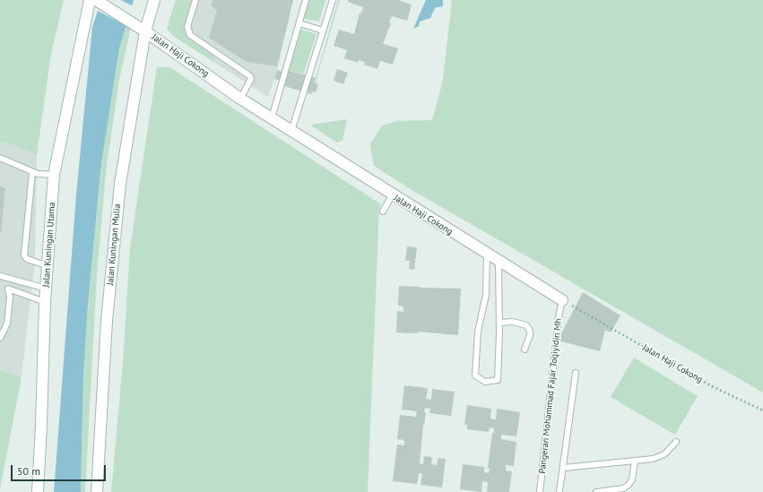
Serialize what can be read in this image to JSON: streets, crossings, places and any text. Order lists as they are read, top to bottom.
{
  "streets": {
    "street": ["Jalan Haji Cokong", "Jalan Kuningan Utama", "Jalan Kuningan Mulia"],
    "lane": ["Pangeran Mohammad Fajar Toqiyidin Mh"]
  },
  "crossings": [
    ["Jalan Haji Cokong", "Jalan Kuningan Utama"],
    ["Jalan Haji Cokong", "Jalan Kuningan Mulia"],
    ["Jalan Haji Cokong", "Pangeran Mohammad Fajar Toqiyidin Mh"]
  ],
  "scale_bar": "50 m"
}
